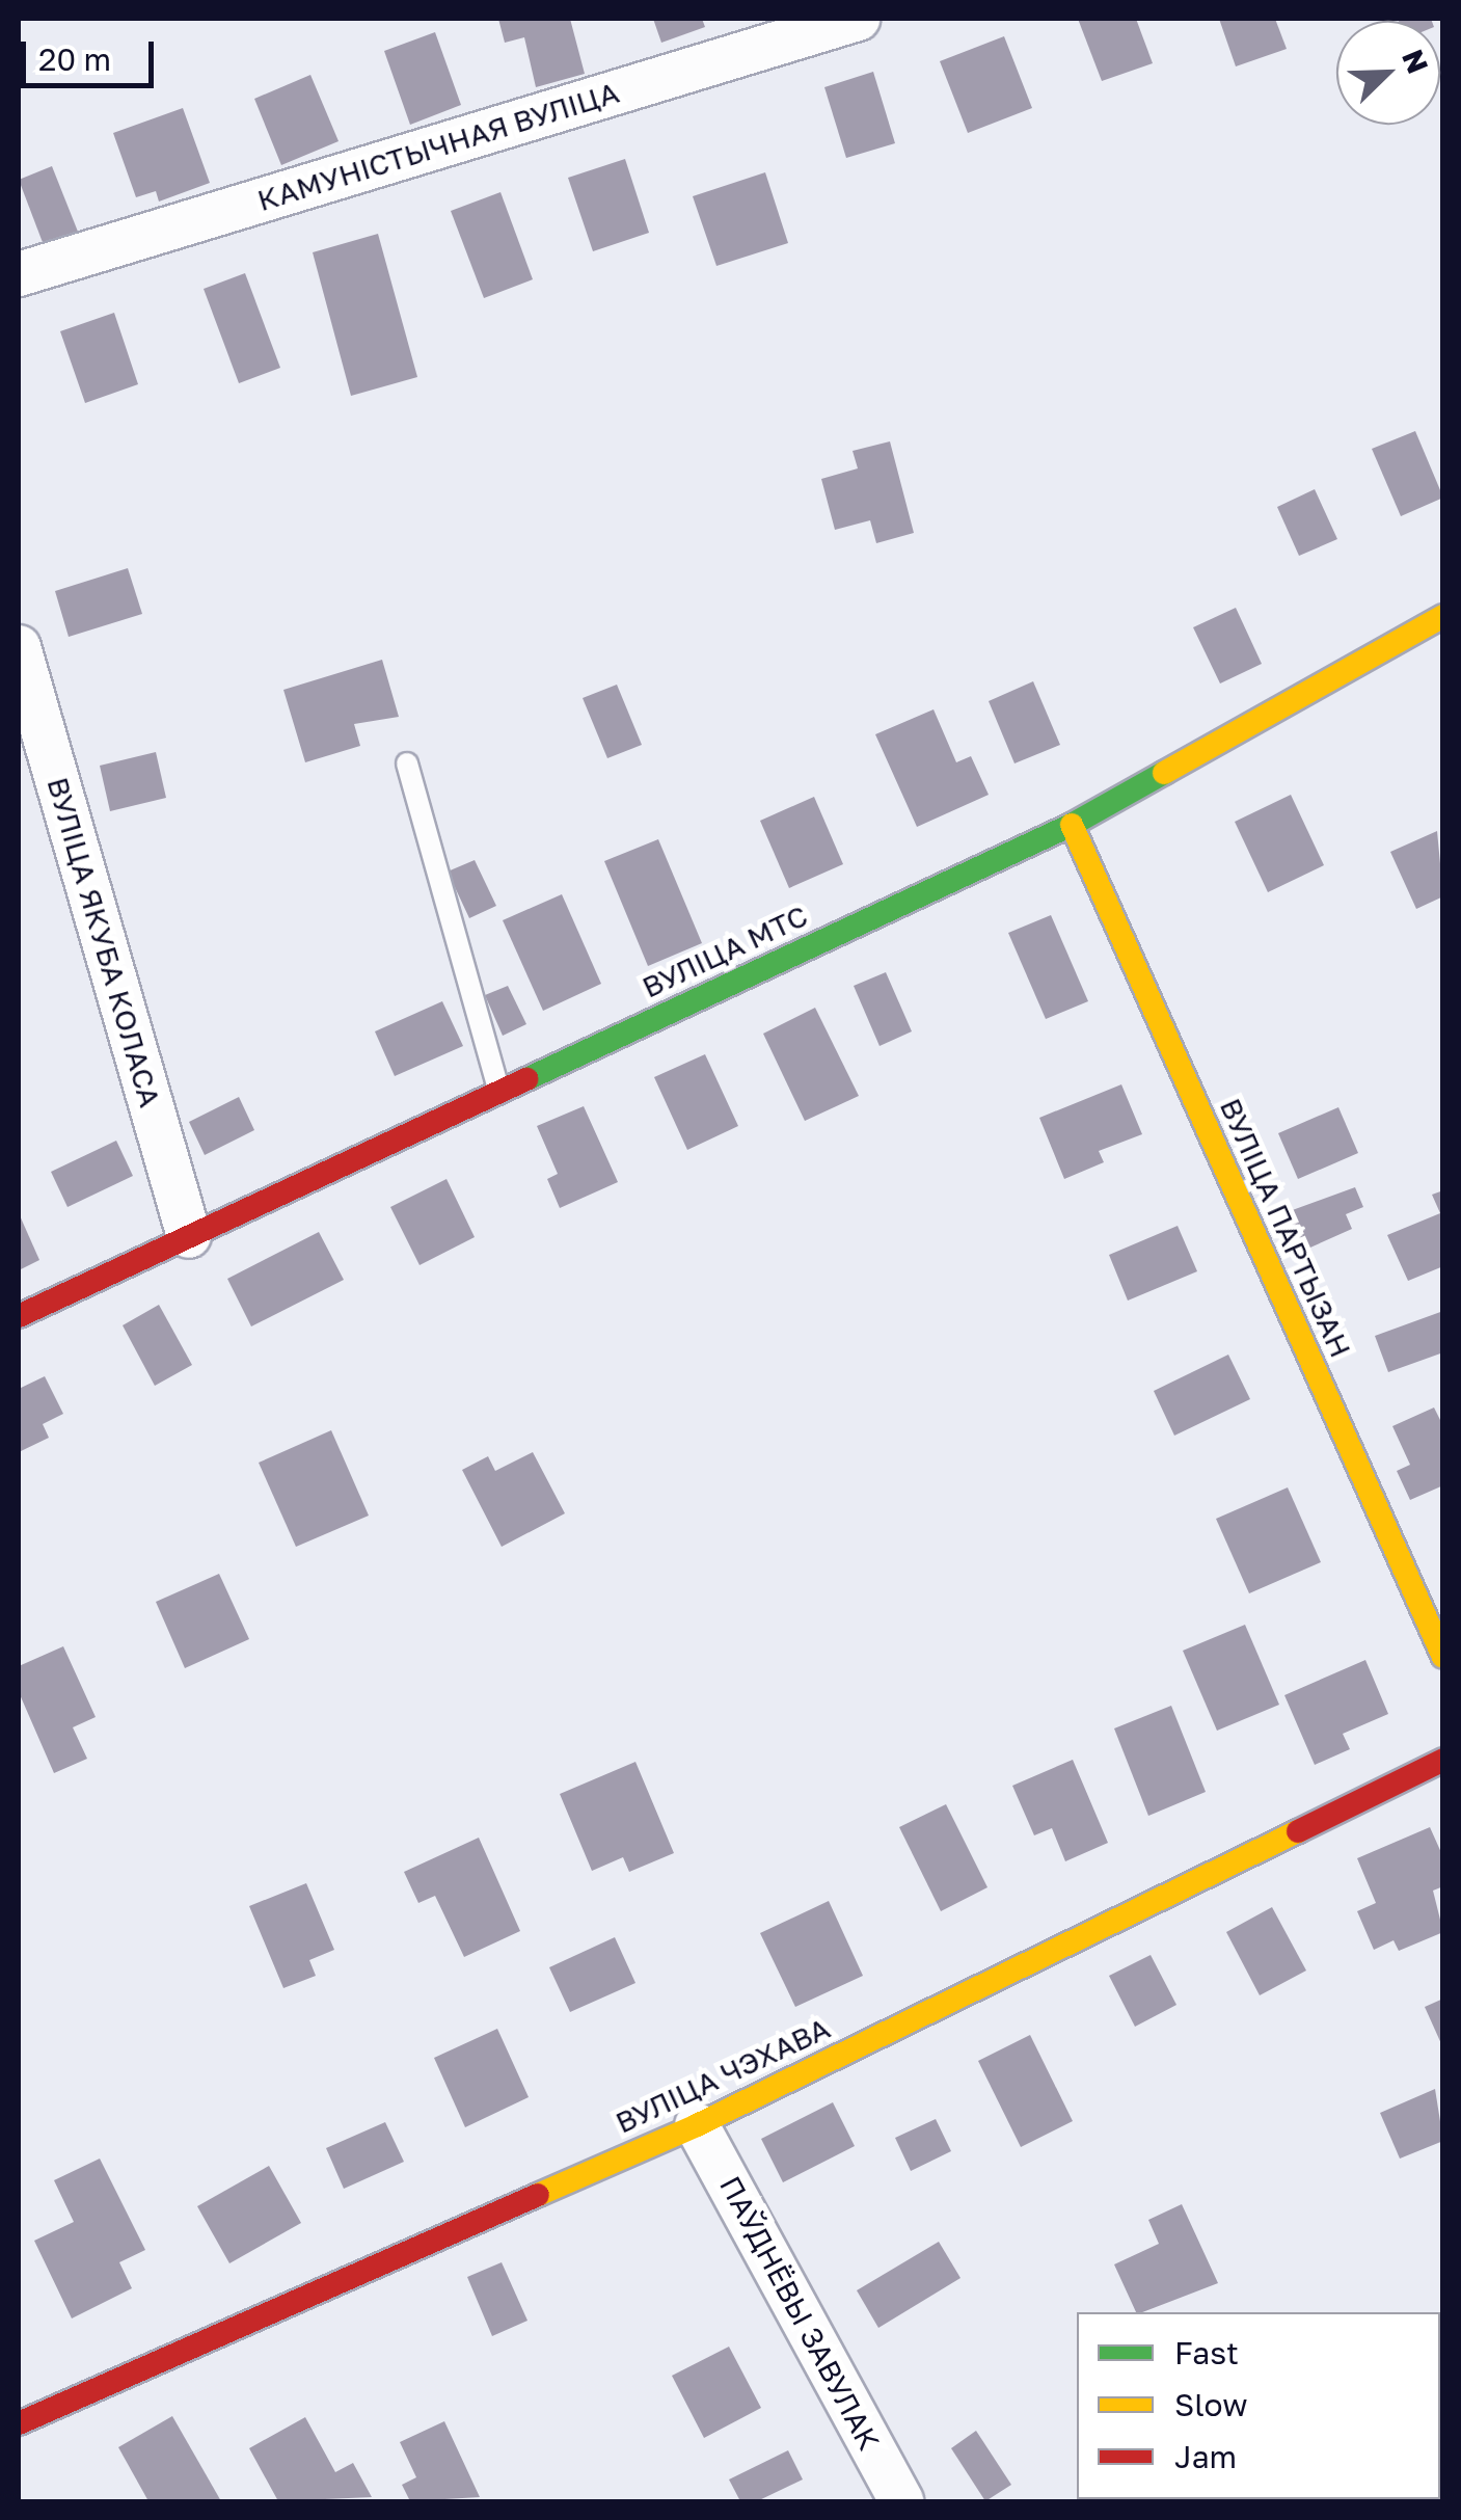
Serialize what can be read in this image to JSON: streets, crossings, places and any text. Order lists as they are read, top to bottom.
{
  "streets": {
    "street": [
      "КАМУНІСТЫЧНАЯ ВУЛІЦА",
      "ВУЛІЦА ЯКУБА КОЛАСА",
      "ВУЛІЦА МТС",
      "ВУЛІЦА ПАРТЫЗАН",
      "ВУЛІЦА ЧЭХАВА",
      "ПАЎДНЁВЫ ЗАВУЛАК"
    ]
  },
  "crossings": [
    ["ВУЛІЦА ЯКУБА КОЛАСА", "ВУЛІЦА МТС"],
    ["ВУЛІЦА МТС", "ВУЛІЦА ПАРТЫЗАН"],
    ["ВУЛІЦА ЧЭХАВА", "ПАЎДНЁВЫ ЗАВУЛАК"]
  ],
  "legend": ["Fast", "Slow", "Jam"],
  "scale_bar": "20 m",
  "north": "top right"
}
